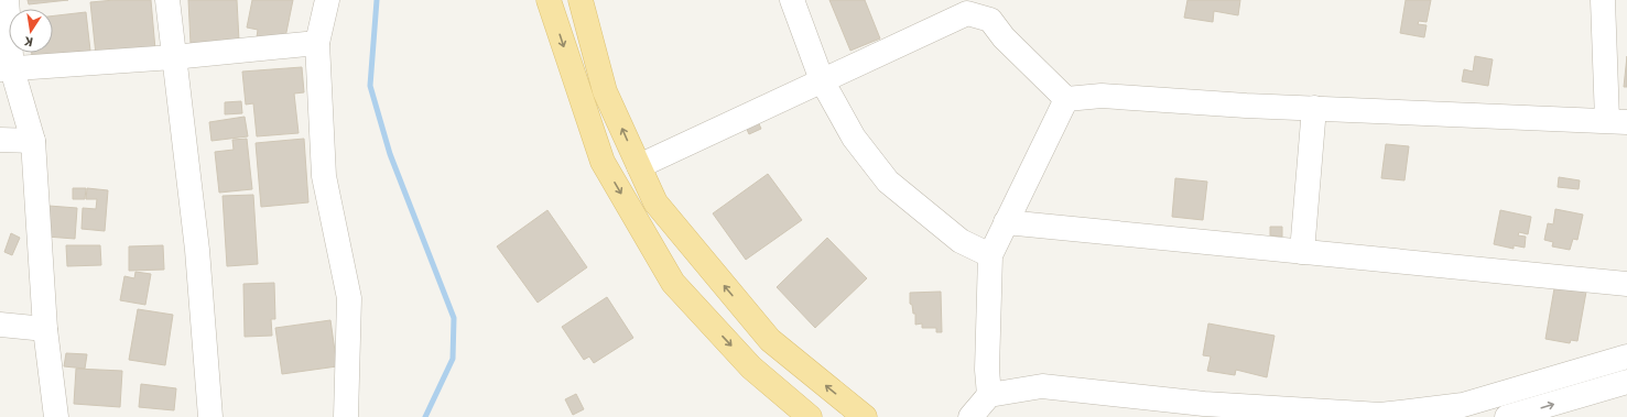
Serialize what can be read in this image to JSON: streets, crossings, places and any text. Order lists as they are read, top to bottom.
{
  "north": "bottom"
}
